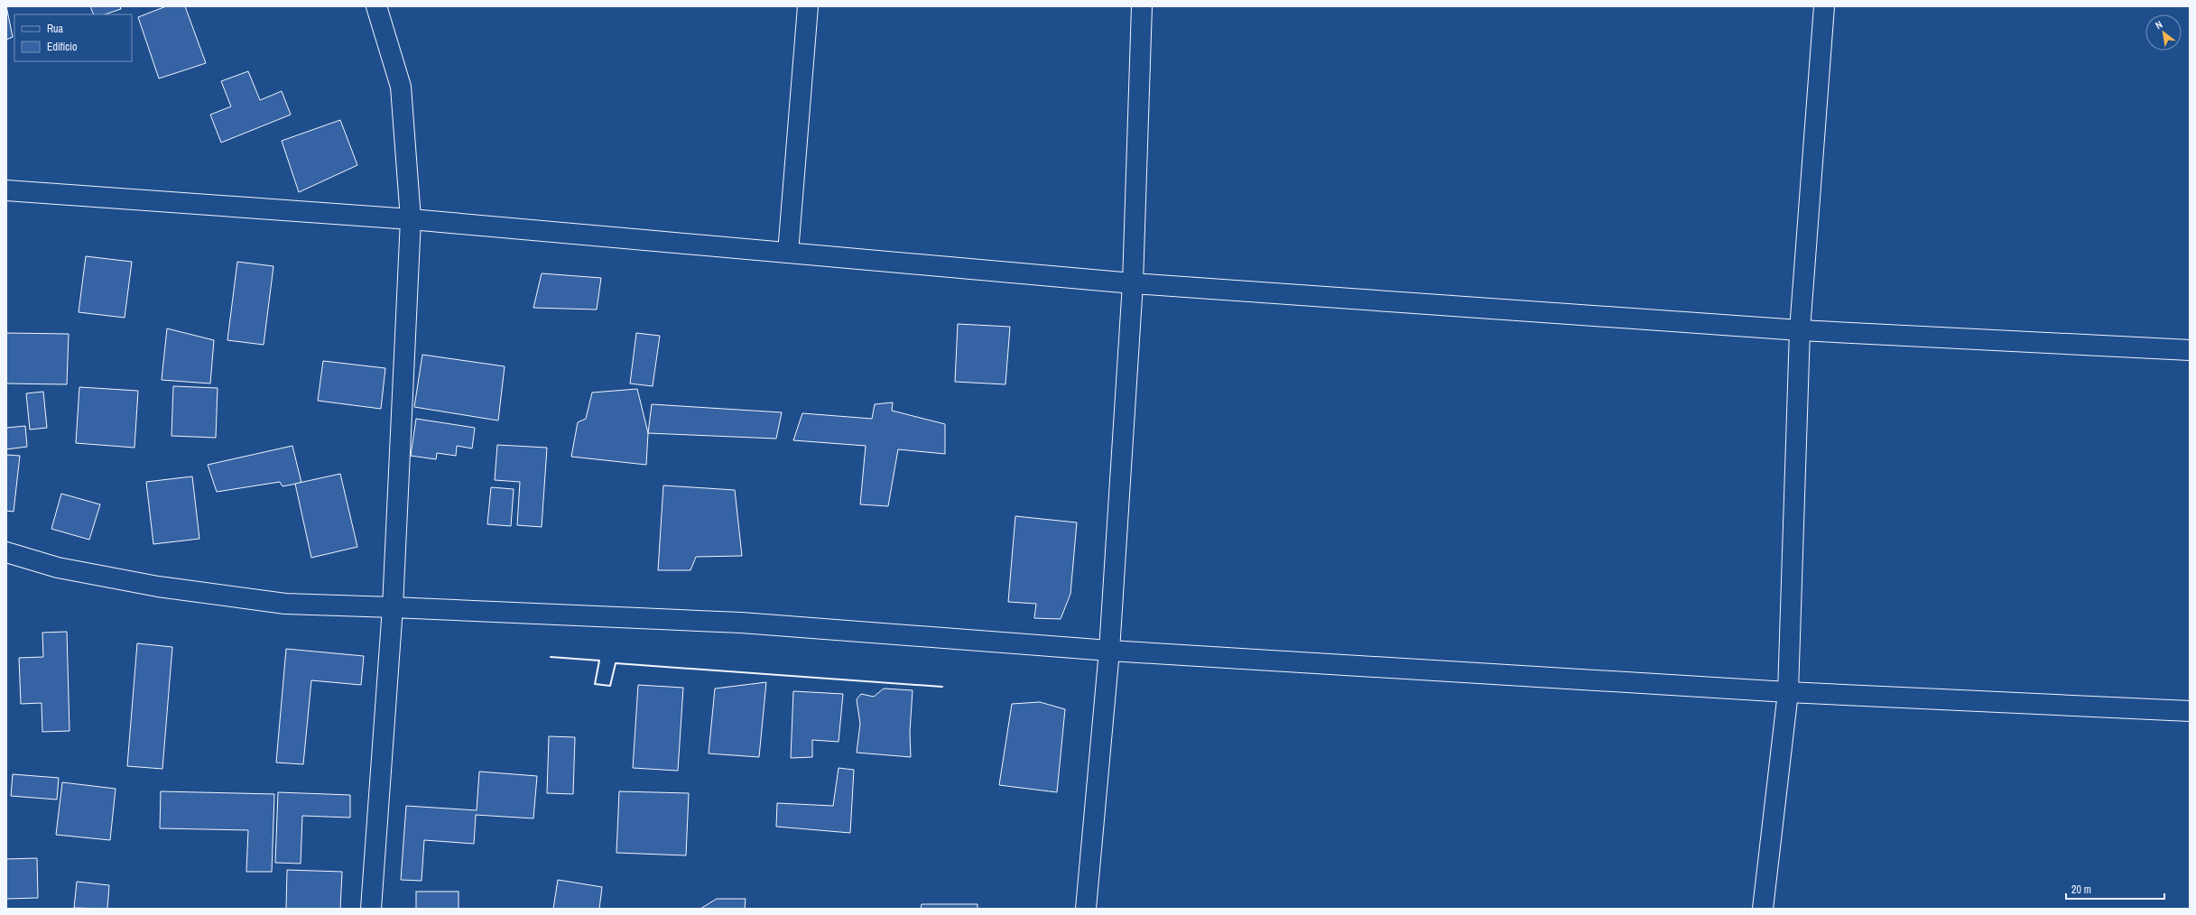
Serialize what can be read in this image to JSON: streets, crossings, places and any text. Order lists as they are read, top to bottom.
{
  "legend": ["Rua", "Edifício"],
  "scale_bar": "20 m",
  "north": "top left"
}
